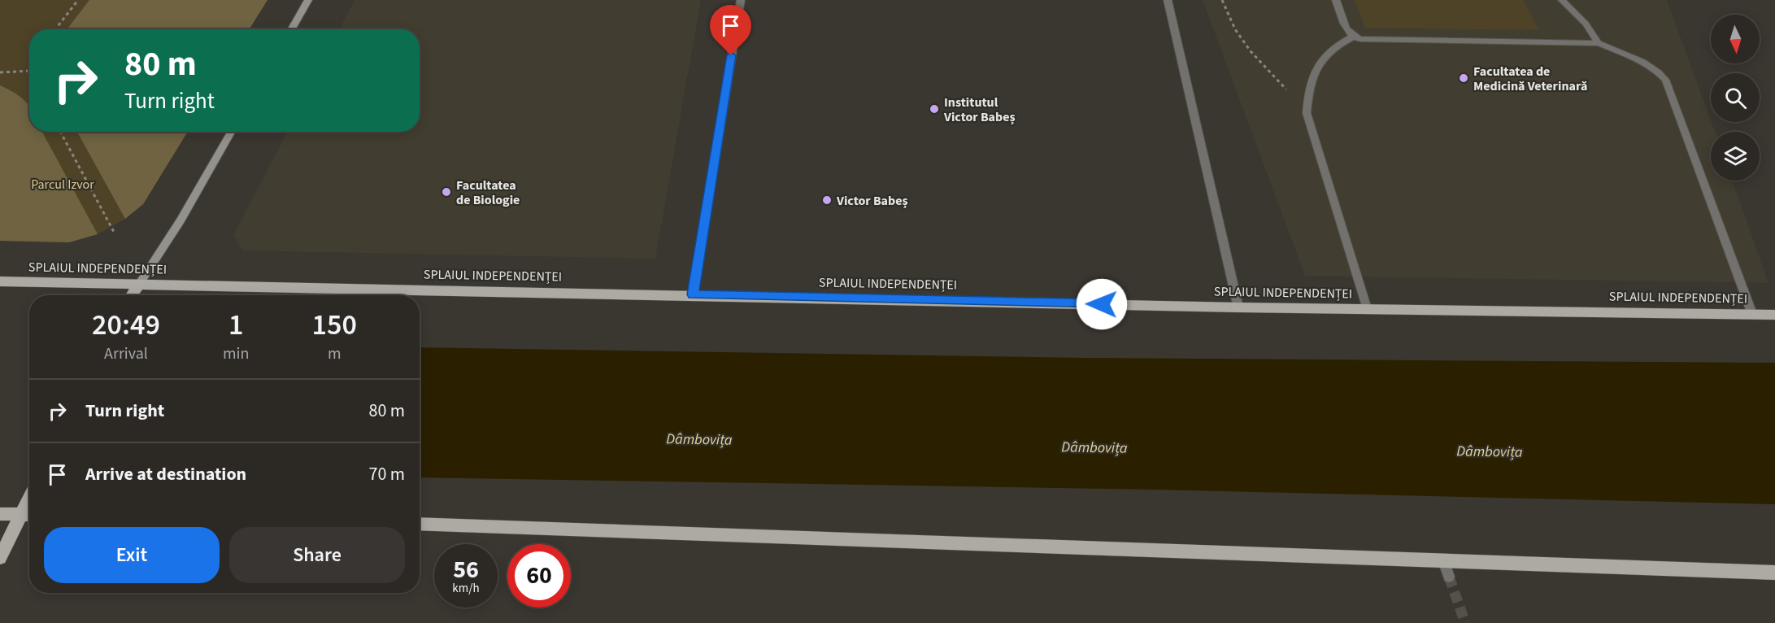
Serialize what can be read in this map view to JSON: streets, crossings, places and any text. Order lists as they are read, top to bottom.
{
  "streets": {
    "main road": ["SPLAIUL INDEPENDENȚEI"]
  },
  "water": ["Dâmbovița"],
  "parks": ["Parcul Izvor"],
  "places": [
    "Facultatea de Medicină Veterinară",
    "Institutul Victor Babeș",
    "Facultatea de Biologie",
    "Victor Babeș"
  ],
  "north": "bottom",
  "page": {
    "turn": ["80 m", "Turn right"],
    "eta": [
      "20:49",
      "Arrival",
      "1",
      "min",
      "150",
      "m"
    ],
    "list": [
      {
        "name": "Turn right",
        "value": "80 m"
      },
      {
        "name": "Arrive at destination",
        "value": "70 m"
      }
    ],
    "buttons": ["Exit", "Share"],
    "speed": "56 km/h",
    "limit": "60"
  }
}
